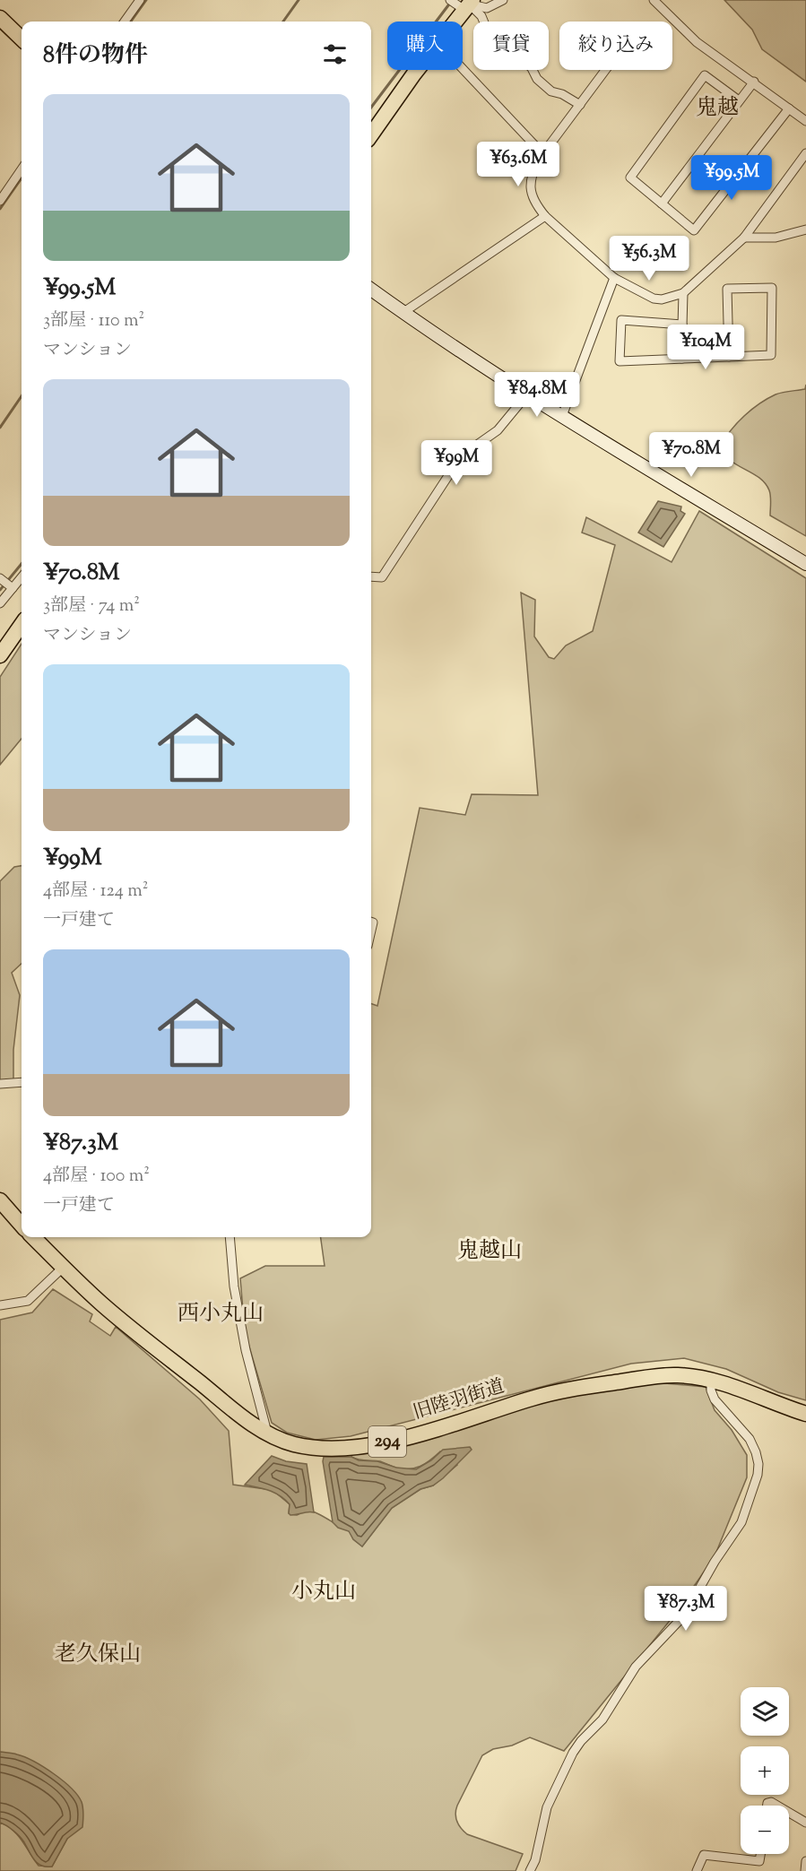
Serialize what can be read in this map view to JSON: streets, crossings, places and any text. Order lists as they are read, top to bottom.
{
  "streets": {
    "highway": ["旧陸羽街道", "294"]
  },
  "districts": [
    "鬼越",
    "鬼越山",
    "西小丸山",
    "小丸山",
    "老久保山"
  ],
  "page": {
    "chip": ["購入", "賃貸", "絞り込み"],
    "heading": "8件の物件",
    "list": [
      {
        "name": "¥99.5M",
        "note": "3部屋 · 110 m² · マンション"
      },
      {
        "name": "¥70.8M",
        "note": "3部屋 · 74 m² · マンション"
      },
      {
        "name": "¥99M",
        "note": "4部屋 · 124 m² · 一戸建て"
      },
      {
        "name": "¥87.3M",
        "note": "4部屋 · 100 m² · 一戸建て"
      }
    ],
    "price": [
      "¥63.6M",
      "¥99.5M",
      "¥56.3M",
      "¥104M",
      "¥84.8M",
      "¥70.8M",
      "¥99M",
      "¥87.3M"
    ],
    "map_buttons": ["+", "−"]
  }
}
